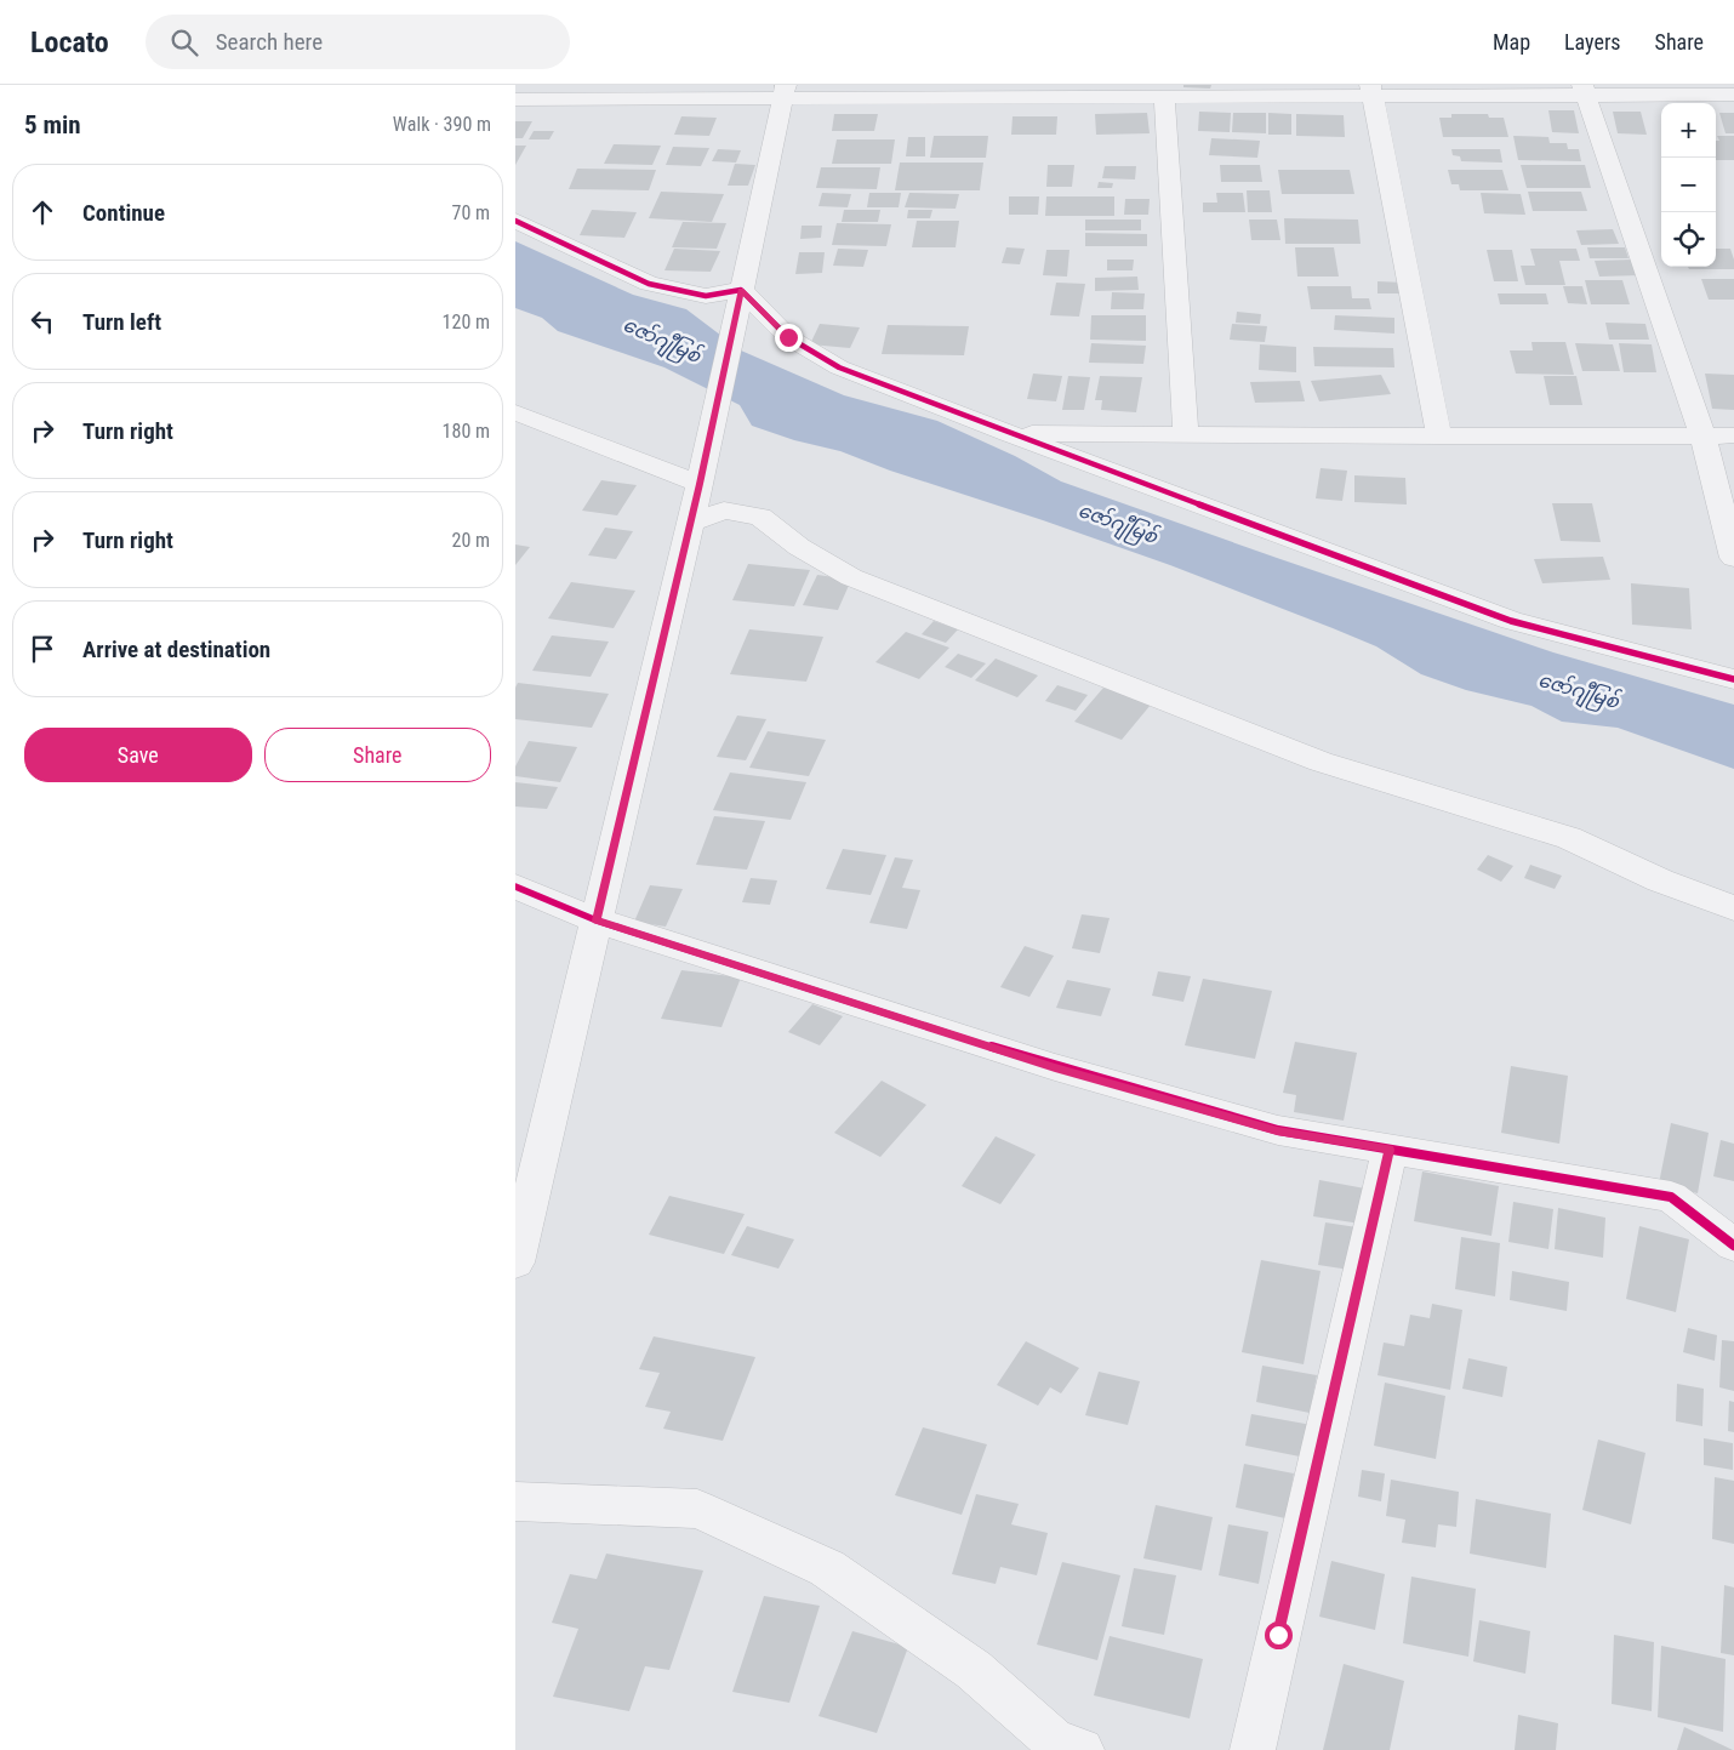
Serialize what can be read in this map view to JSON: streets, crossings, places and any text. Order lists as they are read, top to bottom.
{
  "water": ["ဇော်ဂျီမြစ်"],
  "page": {
    "header": "Locato",
    "search": "Search here",
    "nav": ["Map", "Layers", "Share"],
    "heading": ["5 min", "Walk · 390 m"],
    "map_buttons": ["+", "−"],
    "list": [
      ["Continue", "70 m"],
      ["Turn left", "120 m"],
      ["Turn right", "180 m"],
      ["Turn right", "20 m"],
      "Arrive at destination"
    ],
    "buttons": ["Save", "Share"]
  }
}
